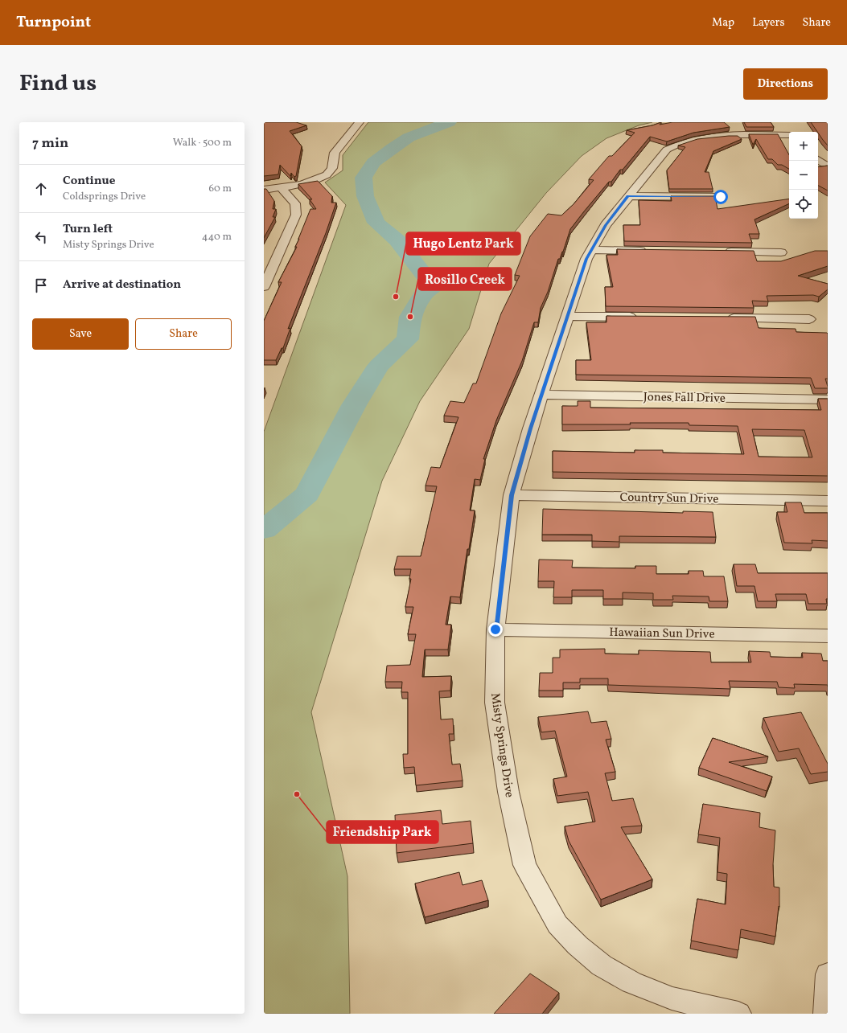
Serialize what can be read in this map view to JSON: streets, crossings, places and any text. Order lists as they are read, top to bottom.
{
  "streets": {
    "street": [
      "Jones Fall Drive",
      "Country Sun Drive",
      "Hawaiian Sun Drive",
      "Misty Springs Drive"
    ]
  },
  "crossings": [
    ["Jones Fall Drive", "Misty Springs Drive"],
    ["Country Sun Drive", "Misty Springs Drive"],
    ["Hawaiian Sun Drive", "Misty Springs Drive"]
  ],
  "places": ["Hugo Lentz Park", "Rosillo Creek", "Friendship Park"],
  "page": {
    "header": "Turnpoint",
    "nav": ["Map", "Layers", "Share"],
    "title": "Find us",
    "buttons": [
      "Directions",
      ["Save", "Share"]
    ],
    "heading": ["7 min", "Walk · 500 m"],
    "map_buttons": ["+", "−"],
    "list": [
      ["Continue", "Coldsprings Drive", "60 m"],
      ["Turn left", "Misty Springs Drive", "440 m"],
      "Arrive at destination"
    ]
  }
}
